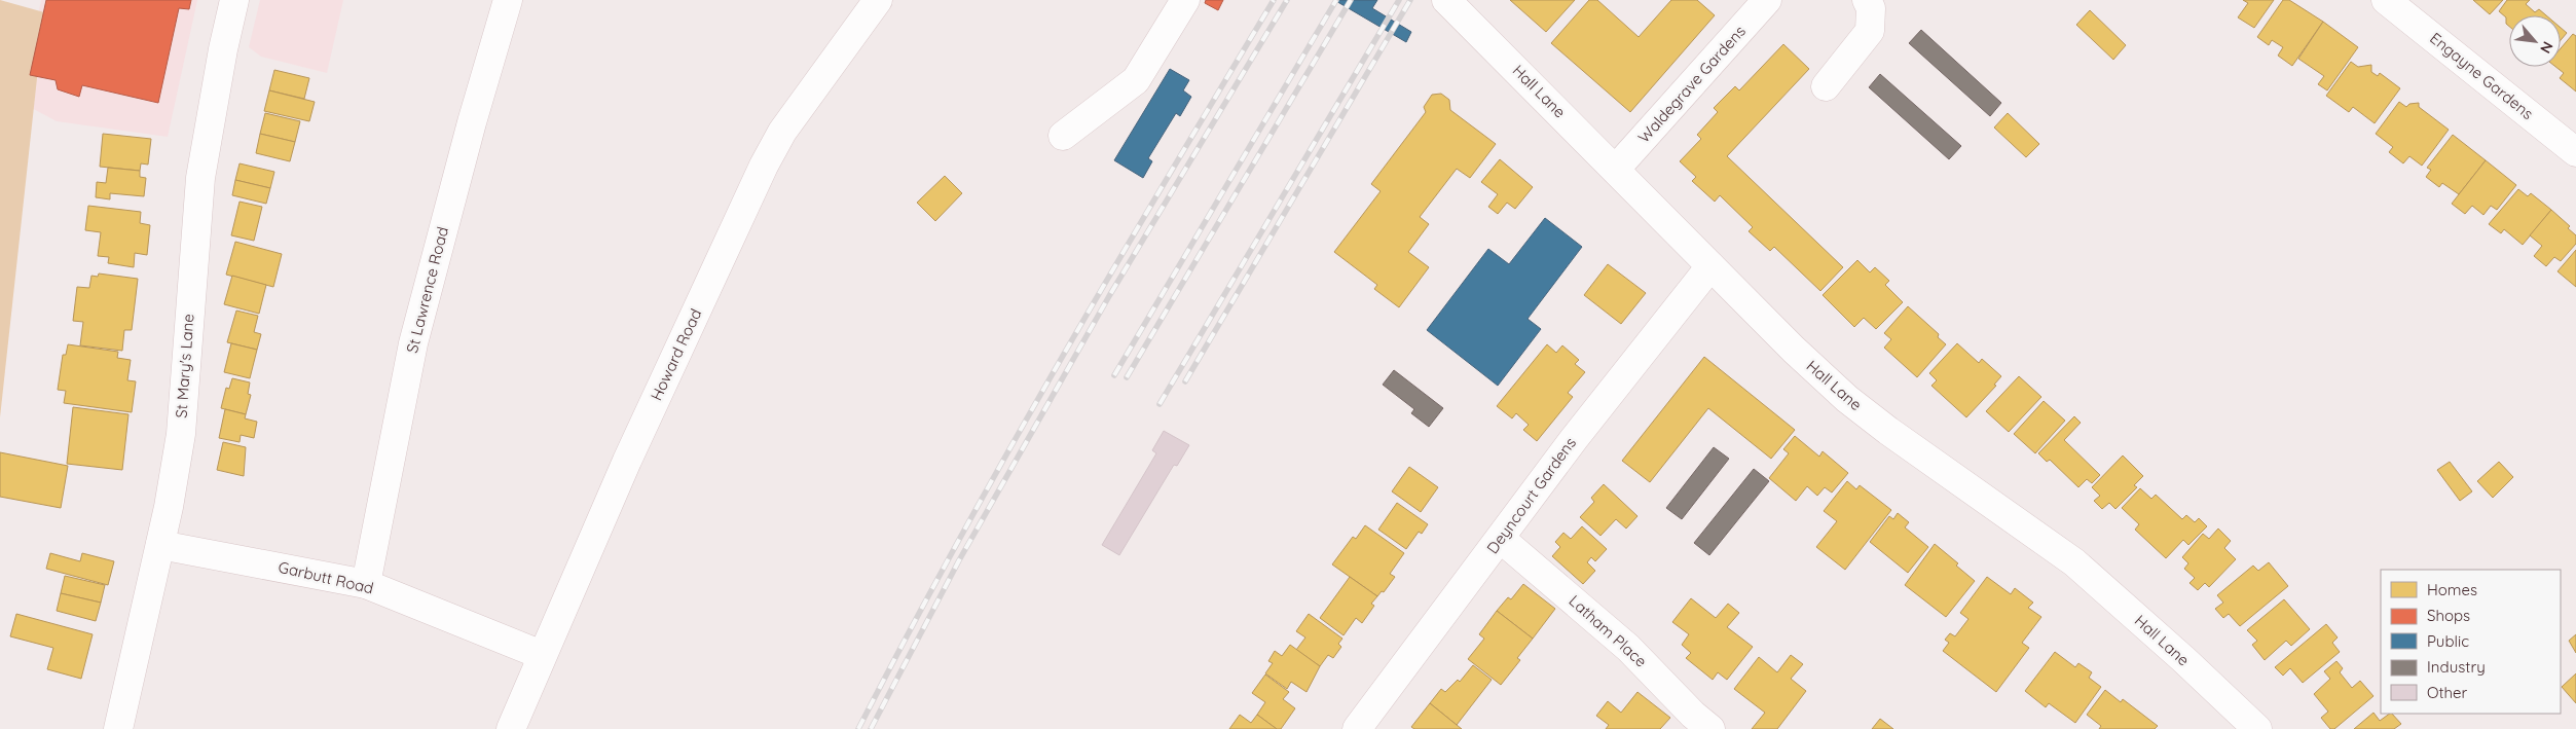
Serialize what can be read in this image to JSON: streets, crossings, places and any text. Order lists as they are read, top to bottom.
{
  "streets": {
    "street": [
      "Engayne Gardens",
      "Waldegrave Gardens",
      "Hall Lane",
      "St Lawrence Road",
      "Howard Road",
      "St Mary's Lane",
      "Deyncourt Gardens",
      "Garbutt Road",
      "Latham Place"
    ]
  },
  "crossings": [
    ["Waldegrave Gardens", "Hall Lane"],
    ["Hall Lane", "Deyncourt Gardens"],
    ["St Lawrence Road", "Garbutt Road"],
    ["Howard Road", "Garbutt Road"],
    ["St Mary's Lane", "Garbutt Road"],
    ["Deyncourt Gardens", "Latham Place"]
  ],
  "legend": [
    "Homes",
    "Shops",
    "Public",
    "Industry",
    "Other"
  ],
  "north": "bottom right"
}
